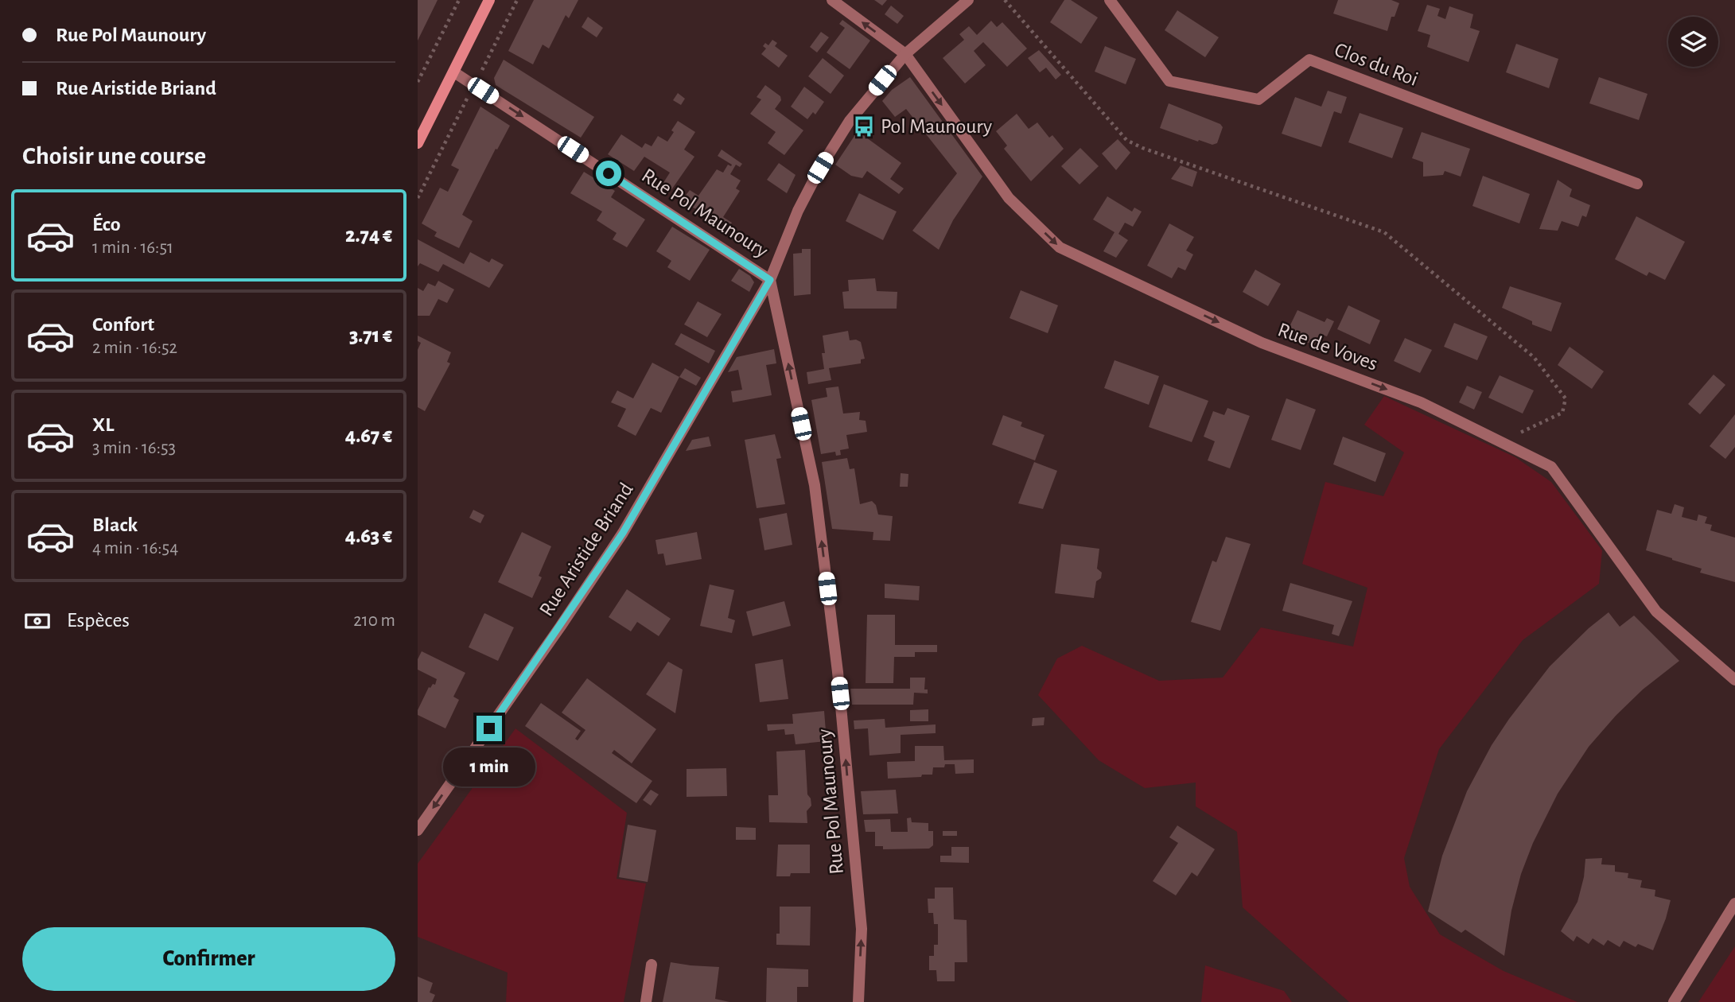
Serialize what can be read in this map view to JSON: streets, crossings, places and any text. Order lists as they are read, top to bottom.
{
  "streets": {
    "street": [
      "Clos du Roi",
      "Rue Pol Maunoury",
      "Rue de Voves",
      "Rue Aristide Briand"
    ]
  },
  "crossings": [
    ["Rue Pol Maunoury", "Rue Aristide Briand"],
    ["Rue de Voves", "Rue Aristide Briand"]
  ],
  "one_way": ["Rue Aristide Briand"],
  "places": {
    "bus stop": ["Pol Maunoury"]
  },
  "page": {
    "banner": ["Rue Pol Maunoury", "Rue Aristide Briand"],
    "heading": "Choisir une course",
    "list": [
      {
        "name": "Éco",
        "note": "1 min · 16:51",
        "value": "2.74 €"
      },
      {
        "name": "Confort",
        "note": "2 min · 16:52",
        "value": "3.71 €"
      },
      {
        "name": "XL",
        "note": "3 min · 16:53",
        "value": "4.67 €"
      },
      {
        "name": "Black",
        "note": "4 min · 16:54",
        "value": "4.63 €"
      }
    ],
    "pay": ["Espèces", "210 m"],
    "bubble": "1 min",
    "buttons": "Confirmer"
  }
}
